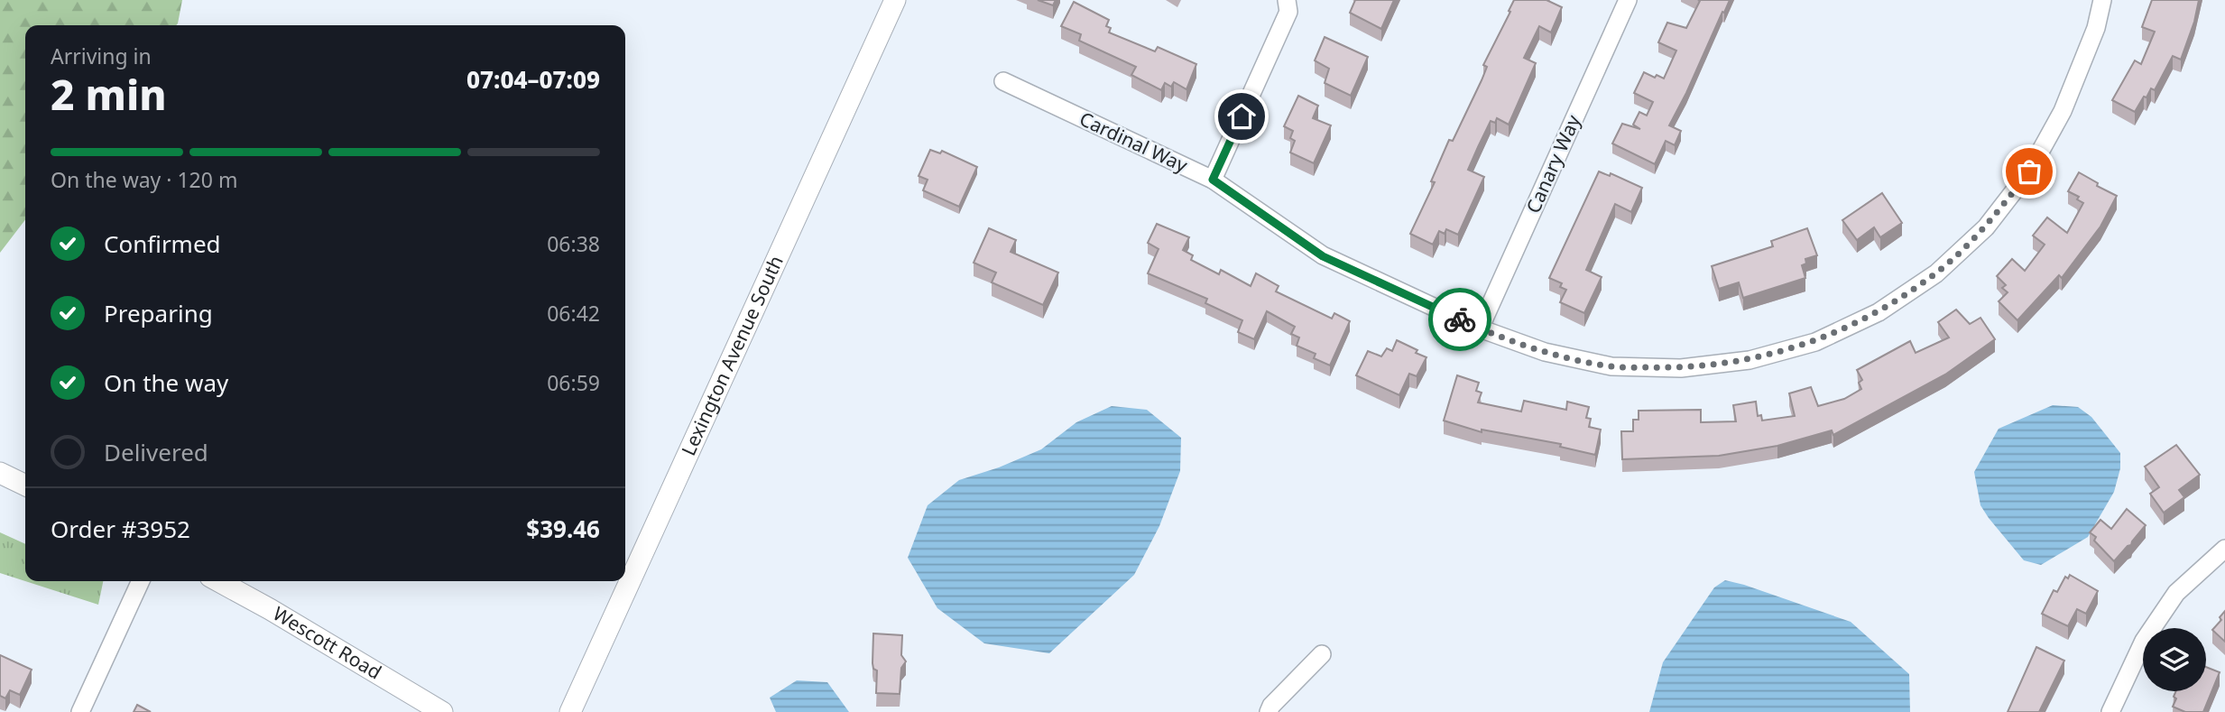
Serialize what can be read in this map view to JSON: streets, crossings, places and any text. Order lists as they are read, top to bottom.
{
  "streets": {
    "street": [
      "Cardinal Way",
      "Canary Way",
      "Lexington Avenue South",
      "Wescott Road"
    ]
  },
  "crossings": [
    ["Cardinal Way", "Canary Way"]
  ],
  "page": {
    "heading": ["2 min", "Arriving in", "07:04–07:09"],
    "panel": ["Order #3952", "$39.46"],
    "bar": "On the way · 120 m",
    "list": [
      ["Confirmed", "06:38"],
      ["Preparing", "06:42"],
      ["On the way", "06:59"],
      "Delivered"
    ]
  }
}
